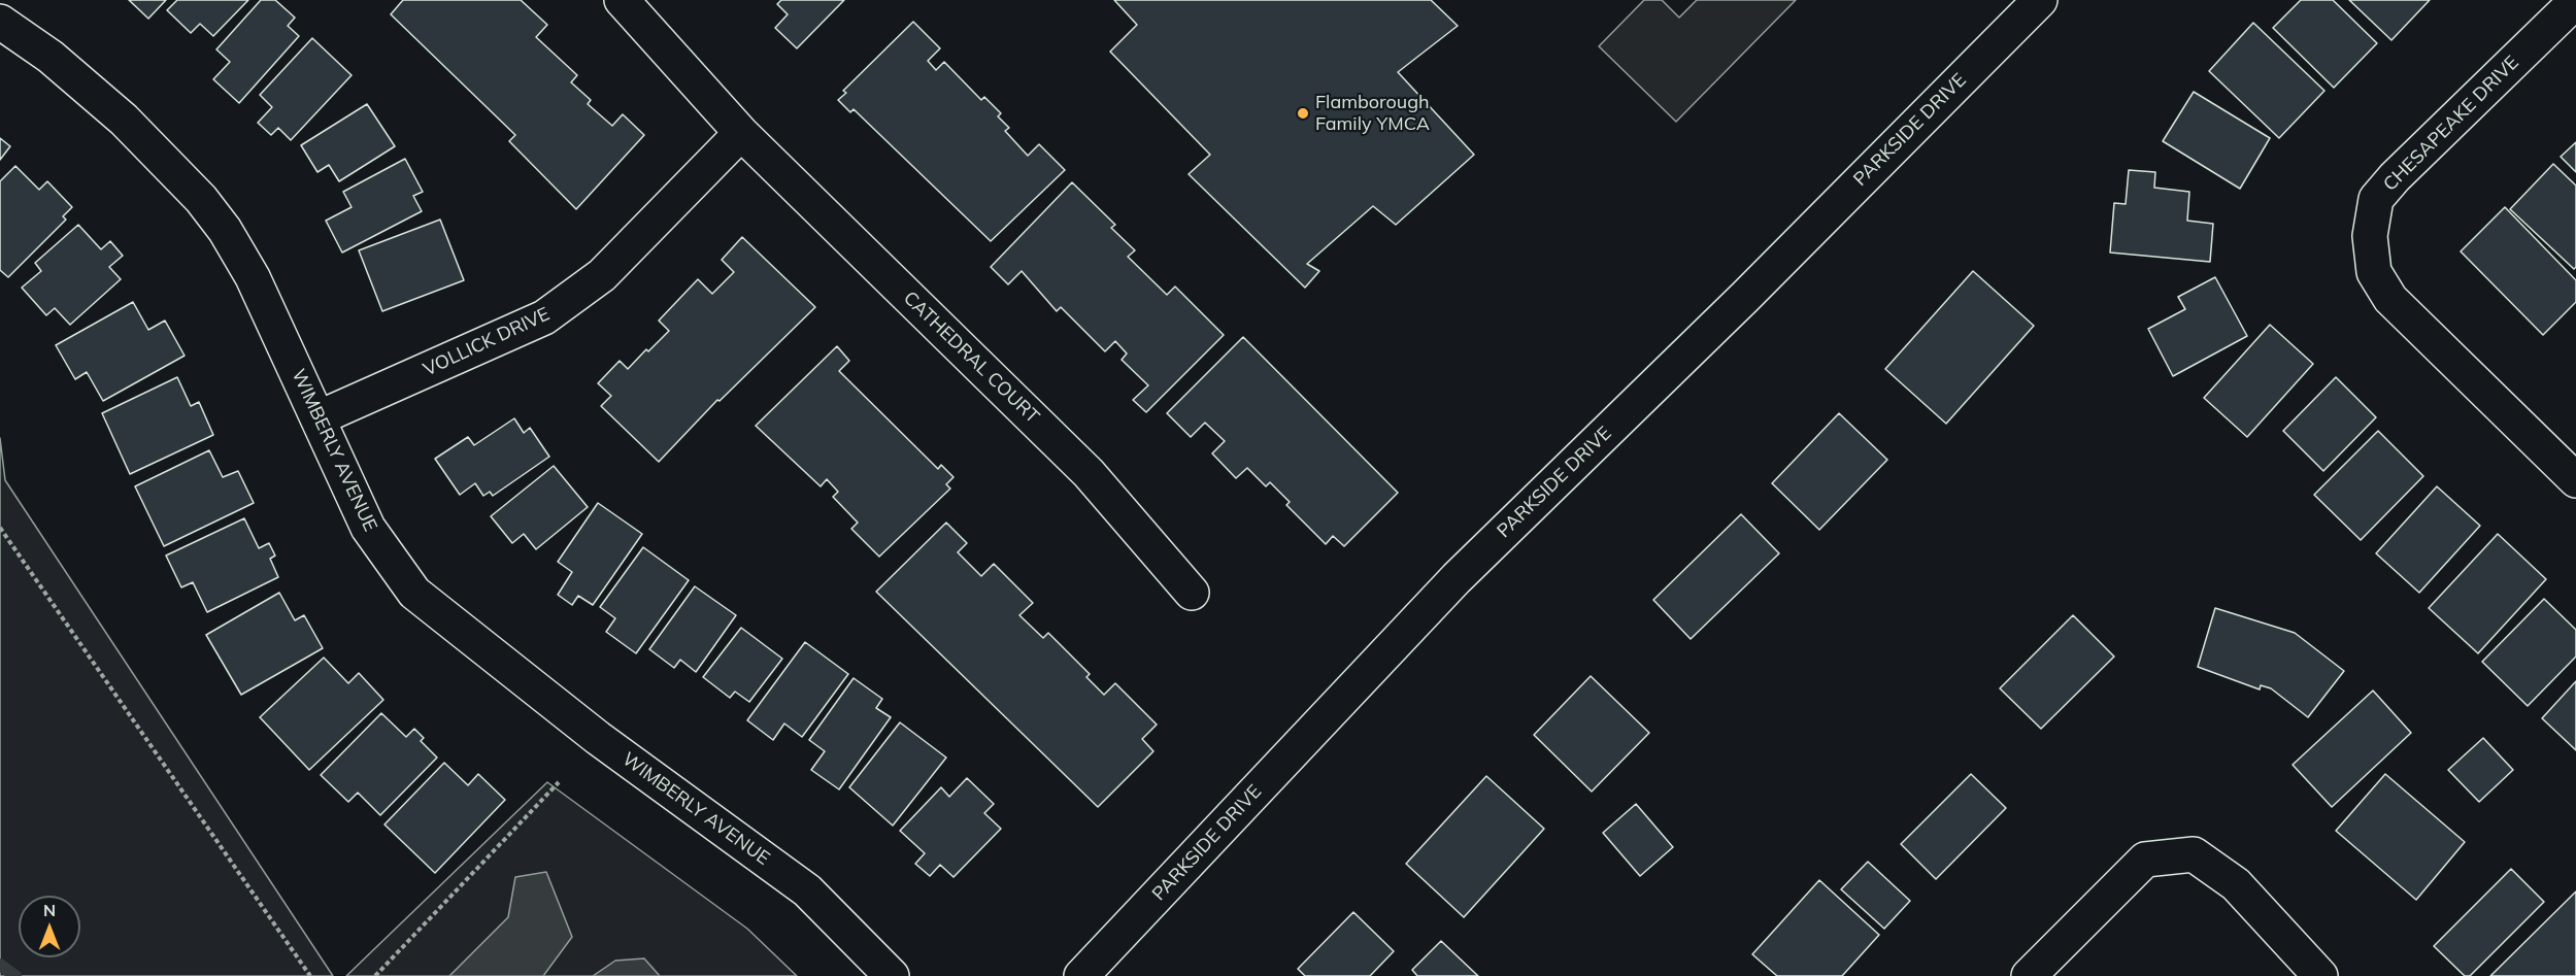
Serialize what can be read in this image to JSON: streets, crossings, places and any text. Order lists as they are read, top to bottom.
{
  "streets": {
    "street": [
      "CHESAPEAKE DRIVE",
      "PARKSIDE DRIVE",
      "VOLLICK DRIVE",
      "CATHEDRAL COURT",
      "WIMBERLY AVENUE"
    ]
  },
  "crossings": [
    ["VOLLICK DRIVE", "CATHEDRAL COURT"],
    ["VOLLICK DRIVE", "WIMBERLY AVENUE"]
  ],
  "places": ["Flamborough Family YMCA"],
  "north": "top"
}
